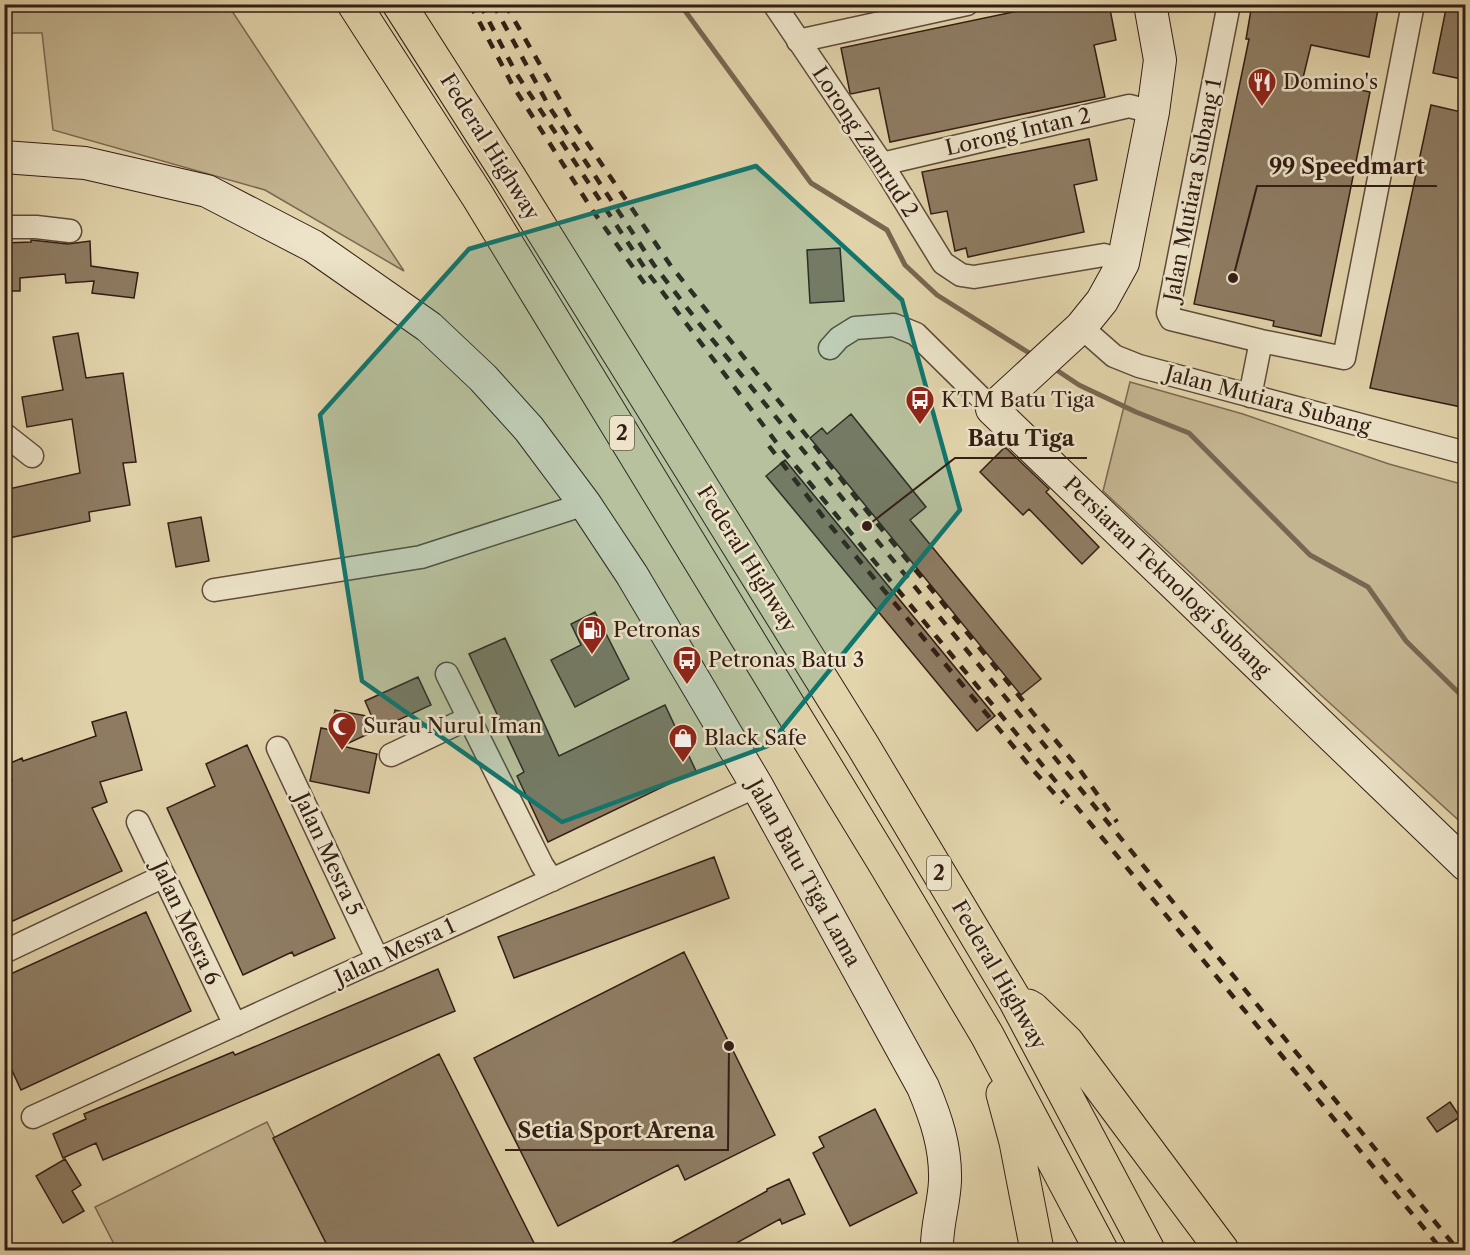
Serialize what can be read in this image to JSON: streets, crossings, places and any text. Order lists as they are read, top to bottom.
{
  "streets": {
    "highway": ["Federal Highway", "2"],
    "street": [
      "Lorong Intan 2",
      "Lorong Zamrud 2",
      "Jalan Mutiara Subang 1",
      "Jalan Mutiara Subang",
      "Persiaran Teknologi Subang",
      "Jalan Mesra 5",
      "Jalan Batu Tiga Lama",
      "Jalan Mesra 6",
      "Jalan Mesra 1"
    ]
  },
  "crossings": [
    ["Lorong Intan 2", "Lorong Zamrud 2"],
    ["Jalan Mesra 5", "Jalan Mesra 1"],
    ["Jalan Batu Tiga Lama", "Jalan Mesra 1"],
    ["Jalan Mesra 6", "Jalan Mesra 1"]
  ],
  "places": {
    "restaurant": ["Domino's"],
    "other": ["99 Speedmart", "Batu Tiga", "Setia Sport Arena"],
    "bus stop": ["KTM Batu Tiga", "Petronas Batu 3"],
    "fuel station": ["Petronas"],
    "mosque": ["Surau Nurul Iman"],
    "shop": ["Black Safe"]
  }
}
